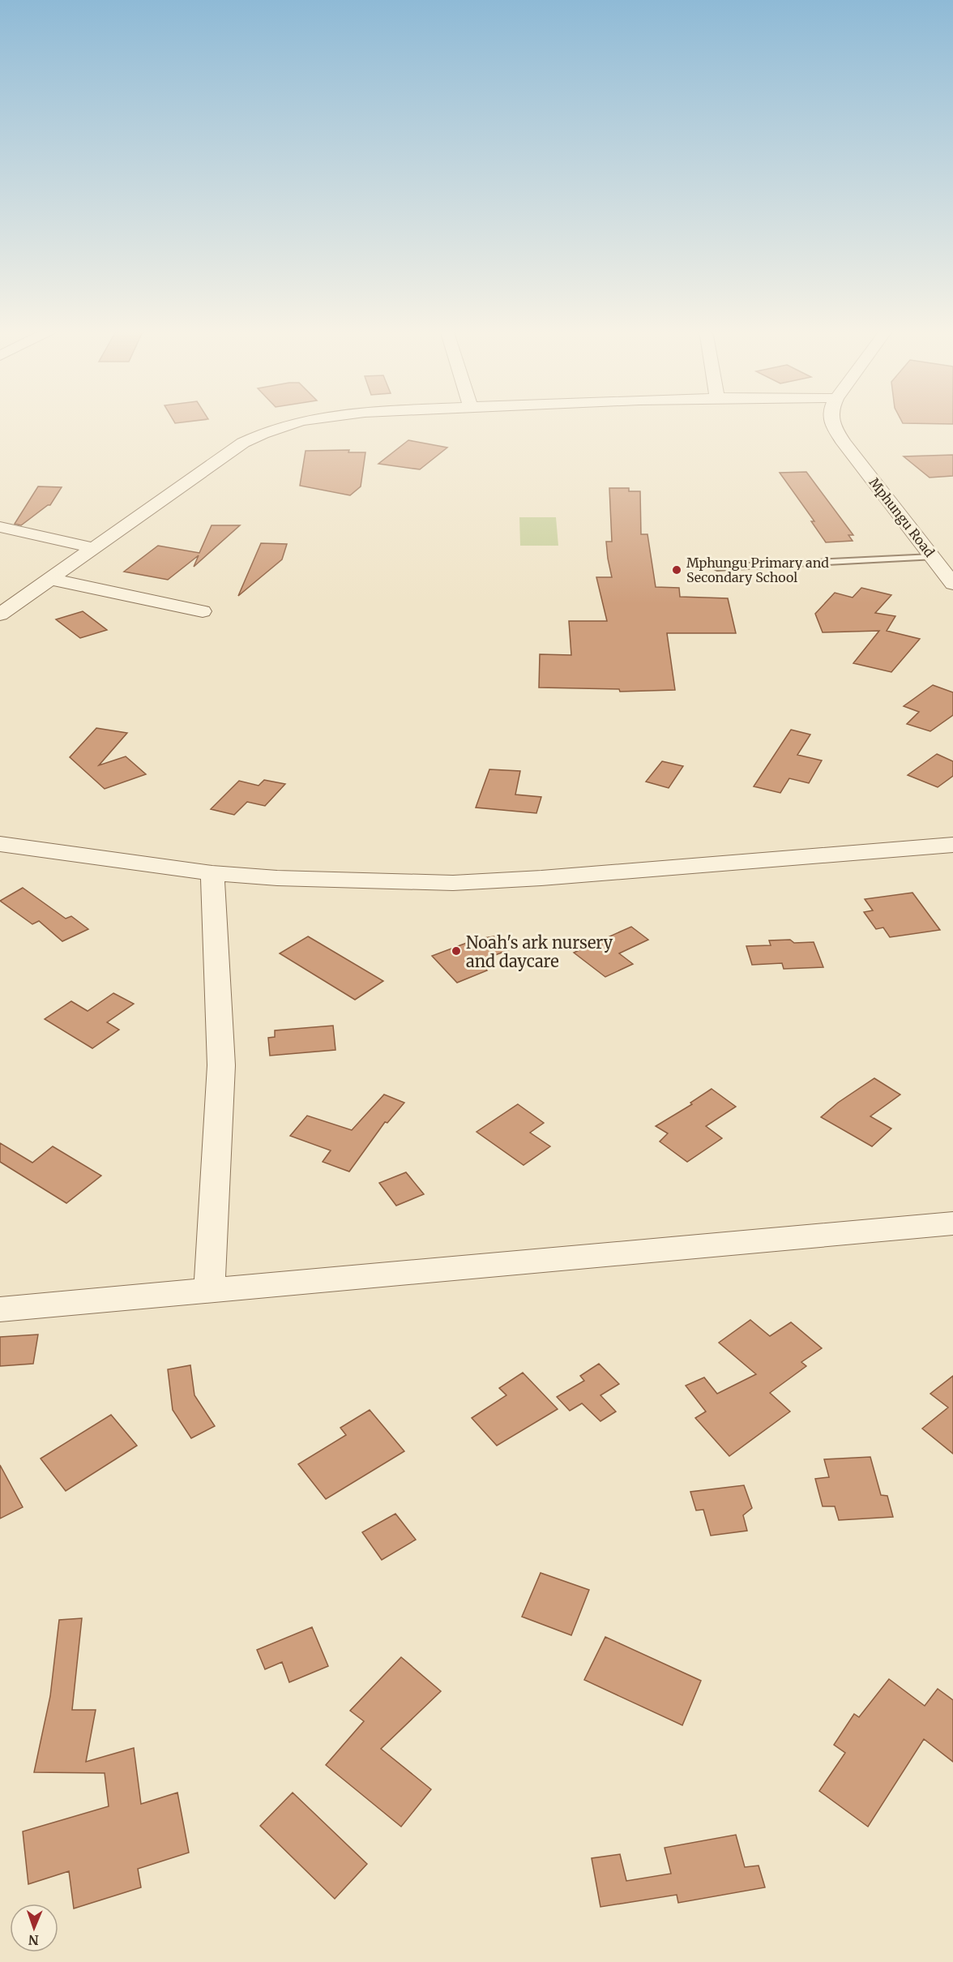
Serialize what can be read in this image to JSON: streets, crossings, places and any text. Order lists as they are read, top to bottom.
{
  "streets": {
    "street": ["Mphungu Road"]
  },
  "places": ["Mphungu Primary and Secondary School", "Noah's ark nursery and daycare"],
  "north": "bottom"
}
